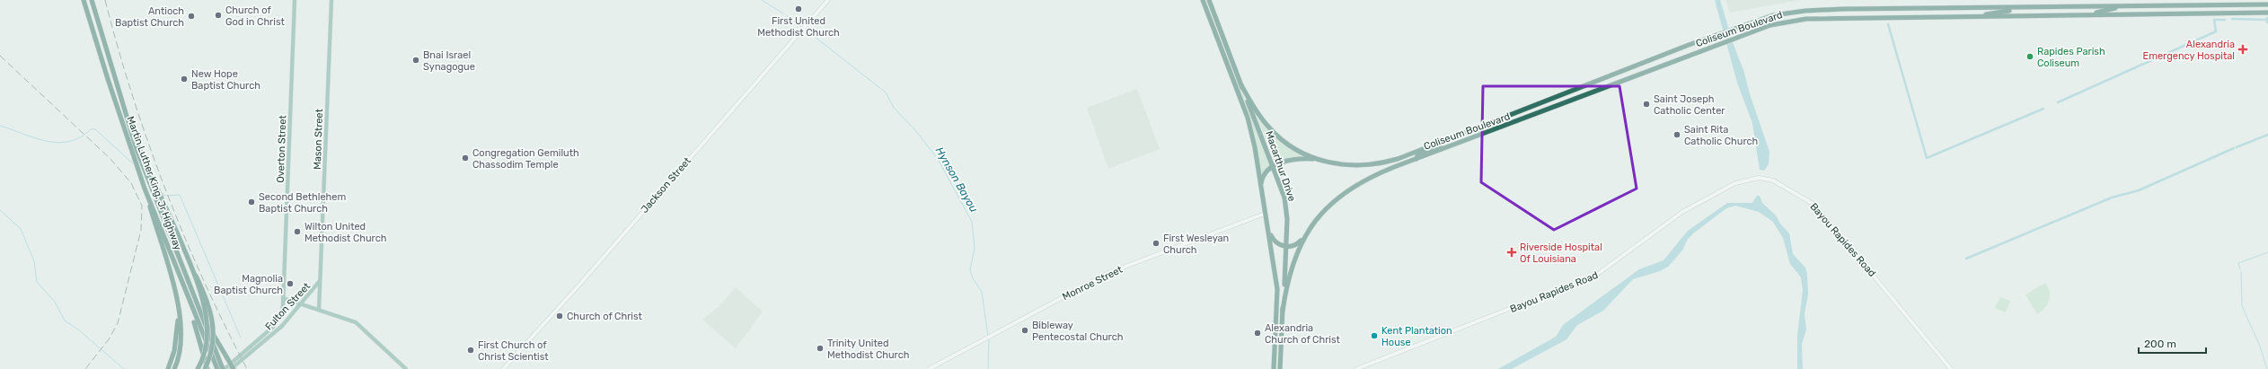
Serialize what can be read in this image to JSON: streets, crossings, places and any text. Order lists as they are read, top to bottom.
{
  "streets": {
    "highway": ["Coliseum Boulevard", "Macarthur Drive", "Martin Luther King, Jr Highway"],
    "main road": [
      "Mason Street",
      "Overton Street",
      "Jackson Street",
      "Bayou Rapides Road",
      "Monroe Street",
      "Fulton Street"
    ]
  },
  "crossings": [
    ["Mason Street", "Fulton Street"],
    ["Overton Street", "Martin Luther King, Jr Highway"],
    ["Macarthur Drive", "Monroe Street"]
  ],
  "water": ["Hynson Bayou"],
  "places": {
    "other": [
      "First United Methodist Church",
      "Church of God in Christ",
      "Antioch Baptist Church",
      "Rapides Parish Coliseum",
      "Bnai Israel Synagogue",
      "New Hope Baptist Church",
      "Saint Joseph Catholic Center",
      "Saint Rita Catholic Church",
      "Congregation Gemiluth Chassodim Temple",
      "Second Bethlehem Baptist Church",
      "Wilton United Methodist Church",
      "First Wesleyan Church",
      "Magnolia Baptist Church",
      "Church of Christ",
      "Bibleway Pentecostal Church",
      "Alexandria Church of Christ",
      "Kent Plantation House",
      "Trinity United Methodist Church",
      "First Church of Christ Scientist"
    ],
    "health": ["Alexandria Emergency Hospital", "Riverside Hospital Of Louisiana"]
  },
  "scale_bar": "200 m"
}
